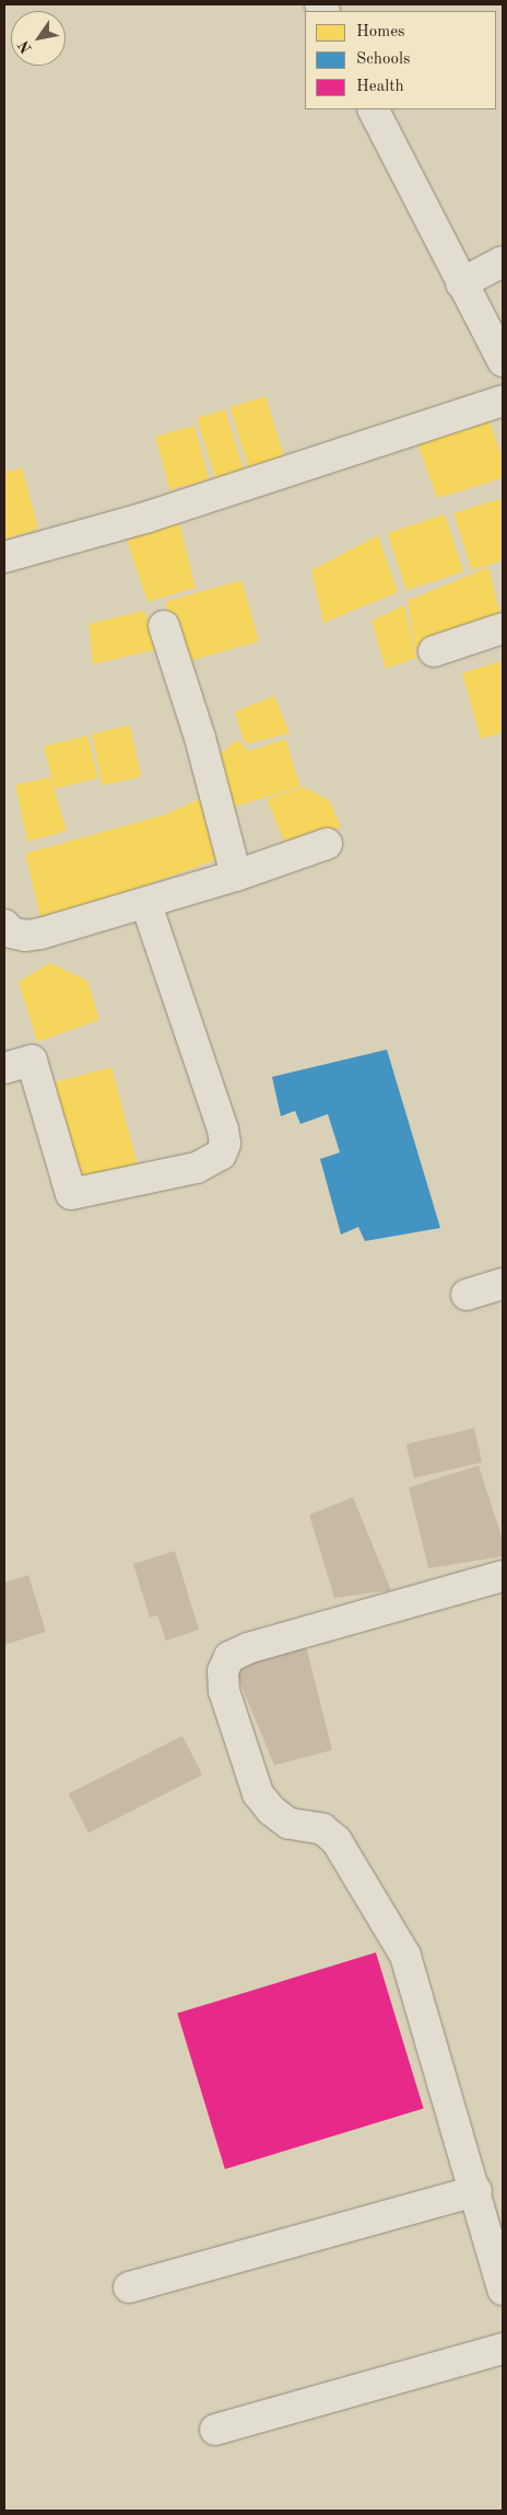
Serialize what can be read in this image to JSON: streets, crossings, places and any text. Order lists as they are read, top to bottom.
{
  "legend": ["Homes", "Schools", "Health"],
  "north": "bottom left"
}
